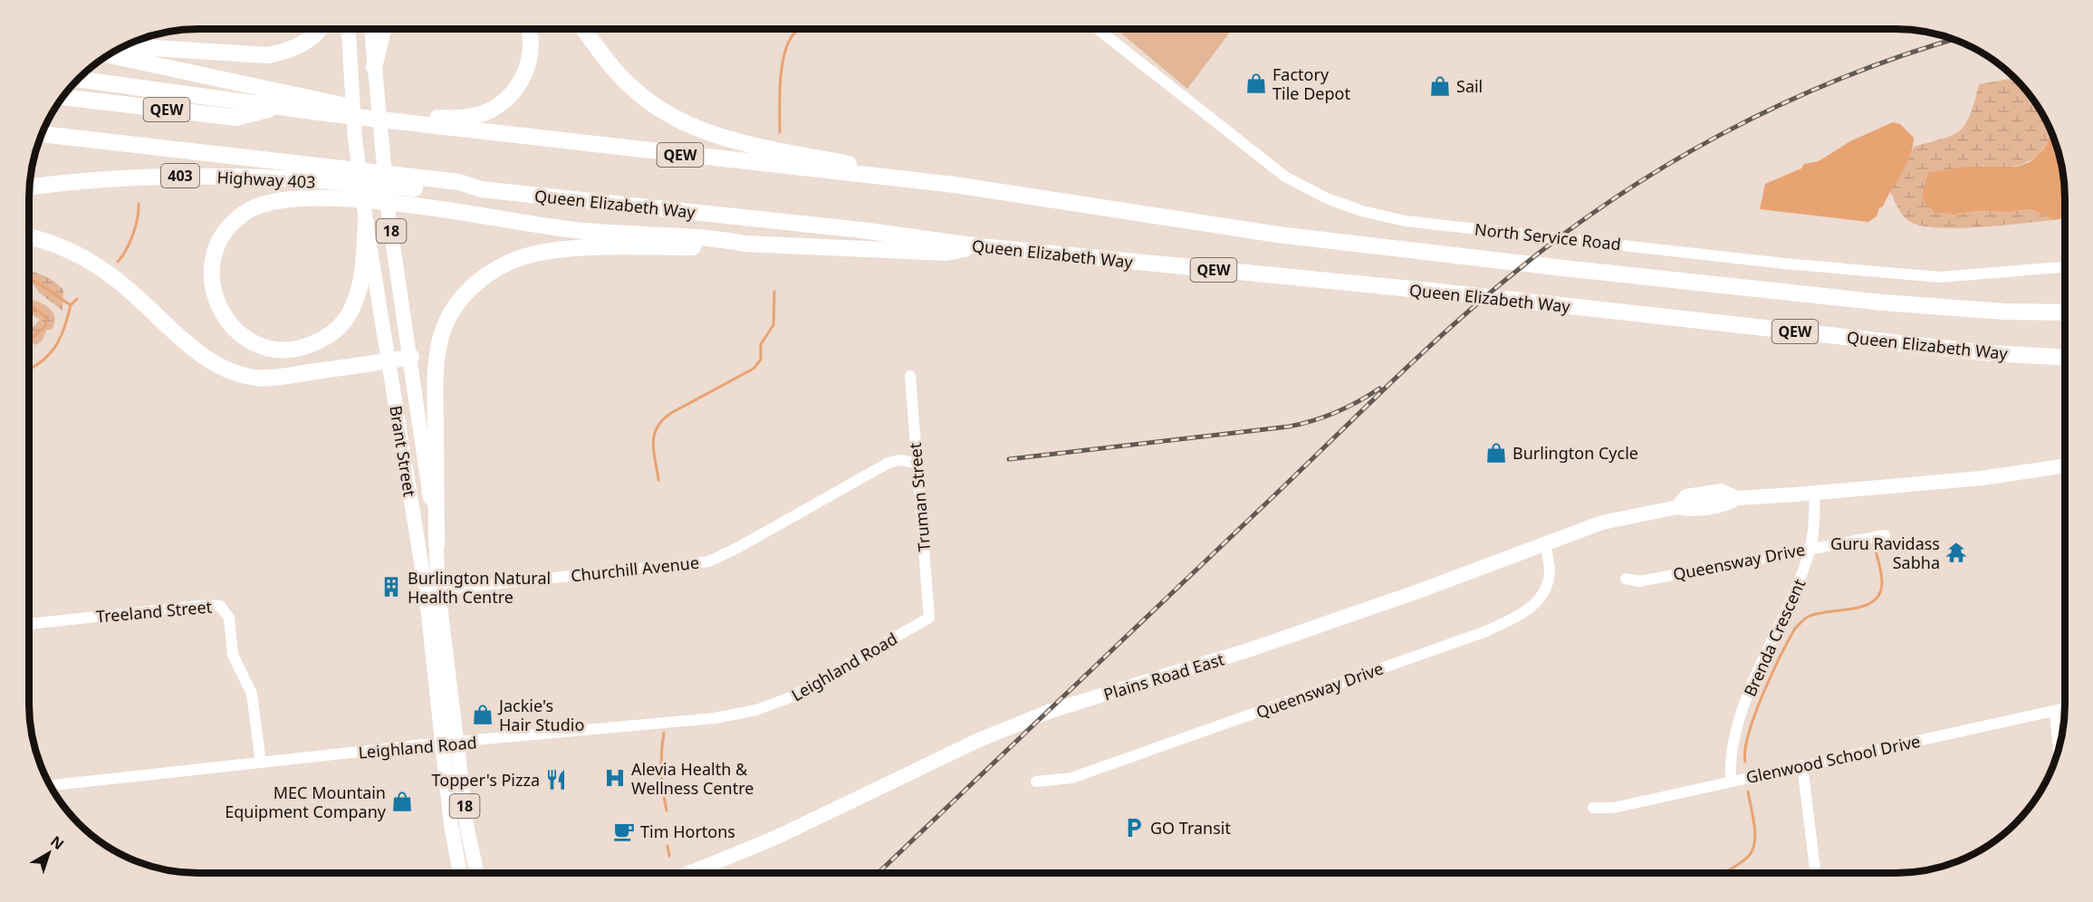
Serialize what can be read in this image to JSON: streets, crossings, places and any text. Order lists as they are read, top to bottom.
{
  "streets": {
    "highway": [
      "QEW",
      "403",
      "Highway 403",
      "Queen Elizabeth Way"
    ],
    "main road": ["18", "Brant Street", "Plains Road East"],
    "street": [
      "North Service Road",
      "Truman Street",
      "Queensway Drive",
      "Churchill Avenue",
      "Treeland Street",
      "Brenda Crescent",
      "Leighland Road",
      "Glenwood School Drive"
    ]
  },
  "crossings": [
    ["Highway 403", "Queen Elizabeth Way"],
    ["Brant Street", "Churchill Avenue"],
    ["Brant Street", "Leighland Road"],
    ["Truman Street", "Churchill Avenue"],
    ["Truman Street", "Leighland Road"],
    ["Queensway Drive", "Brenda Crescent"],
    ["Queensway Drive", "Plains Road East"],
    ["Treeland Street", "Leighland Road"],
    ["Brenda Crescent", "Plains Road East"],
    ["Brenda Crescent", "Glenwood School Drive"]
  ],
  "places": {
    "shop": [
      "Factory Tile Depot",
      "Sail",
      "Burlington Cycle",
      "Jackie's Hair Studio",
      "MEC Mountain Equipment Company"
    ],
    "temple": ["Guru Ravidass Sabha"],
    "building": ["Burlington Natural Health Centre"],
    "hospital": ["Alevia Health & Wellness Centre"],
    "restaurant": ["Topper's Pizza"],
    "parking": ["GO Transit"],
    "cafe": ["Tim Hortons"]
  },
  "north": "top right"
}
